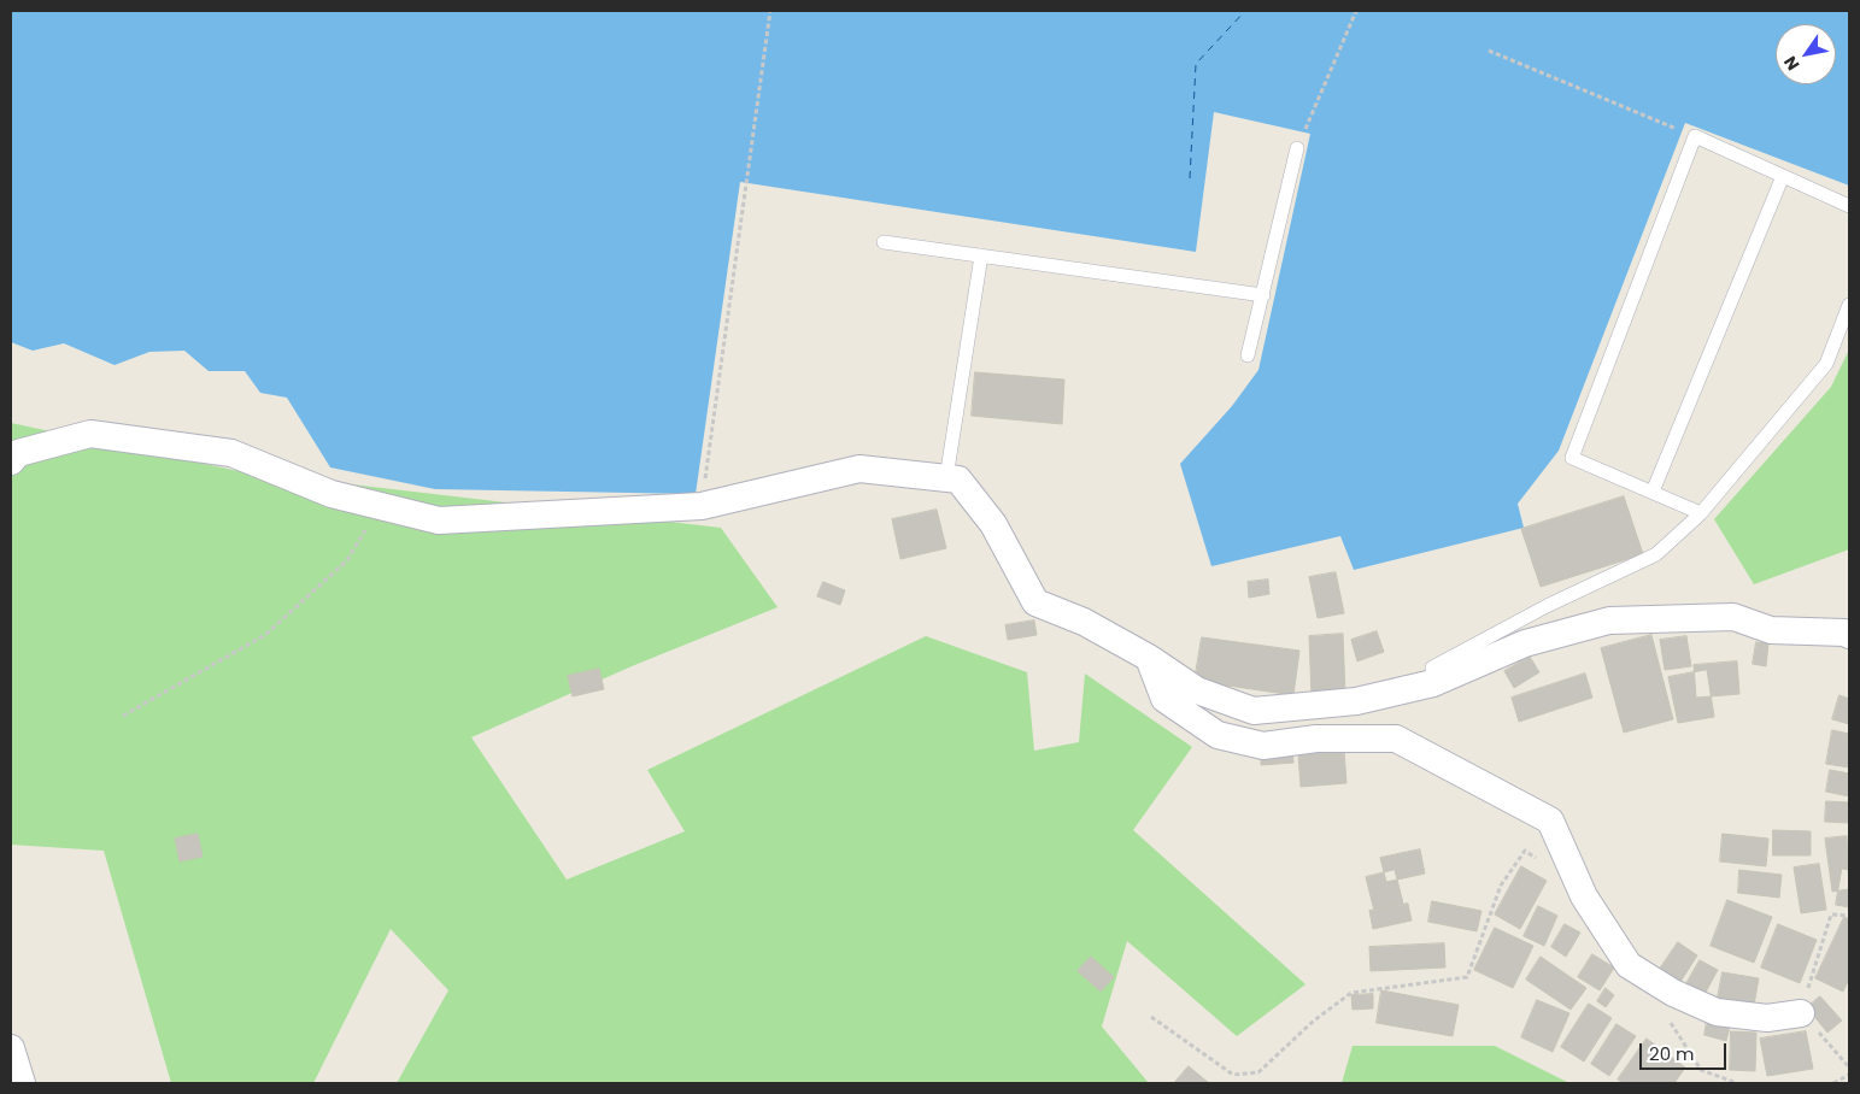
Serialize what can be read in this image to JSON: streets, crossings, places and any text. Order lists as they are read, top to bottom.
{
  "scale_bar": "20 m",
  "north": "bottom left"
}
